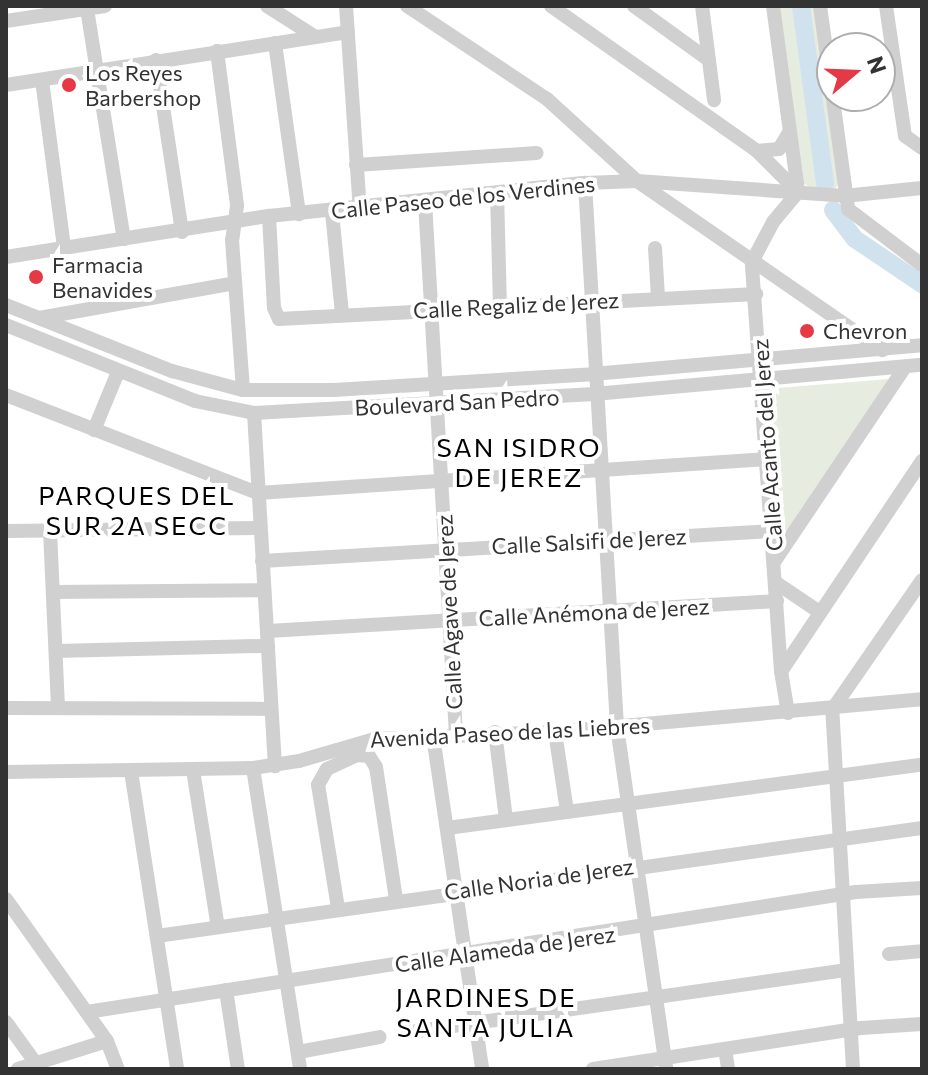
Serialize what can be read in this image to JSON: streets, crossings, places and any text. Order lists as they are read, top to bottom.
{
  "streets": {
    "street": [
      "Calle Paseo de los Verdines",
      "Calle Regaliz de Jerez",
      "Boulevard San Pedro",
      "Calle Acanto del Jerez",
      "Calle Salsifi de Jerez",
      "Calle Agave de Jerez",
      "Calle Anémona de Jerez",
      "Avenida Paseo de las Liebres",
      "Calle Noria de Jerez",
      "Calle Alameda de Jerez"
    ]
  },
  "crossings": [
    ["Calle Paseo de los Verdines", "Calle Regaliz de Jerez"],
    ["Calle Paseo de los Verdines", "Calle Agave de Jerez"],
    ["Calle Regaliz de Jerez", "Calle Acanto del Jerez"],
    ["Calle Regaliz de Jerez", "Calle Agave de Jerez"],
    ["Boulevard San Pedro", "Calle Acanto del Jerez"],
    ["Boulevard San Pedro", "Calle Agave de Jerez"],
    ["Calle Acanto del Jerez", "Calle Salsifi de Jerez"],
    ["Calle Acanto del Jerez", "Calle Anémona de Jerez"],
    ["Calle Acanto del Jerez", "Avenida Paseo de las Liebres"],
    ["Calle Salsifi de Jerez", "Calle Agave de Jerez"],
    ["Calle Agave de Jerez", "Calle Anémona de Jerez"],
    ["Calle Agave de Jerez", "Avenida Paseo de las Liebres"]
  ],
  "districts": ["SAN ISIDRO DE JEREZ", "PARQUES DEL SUR 2A SECC", "JARDINES DE SANTA JULIA"],
  "places": ["Los Reyes Barbershop", "Farmacia Benavides", "Chevron"],
  "north": "right"
}
